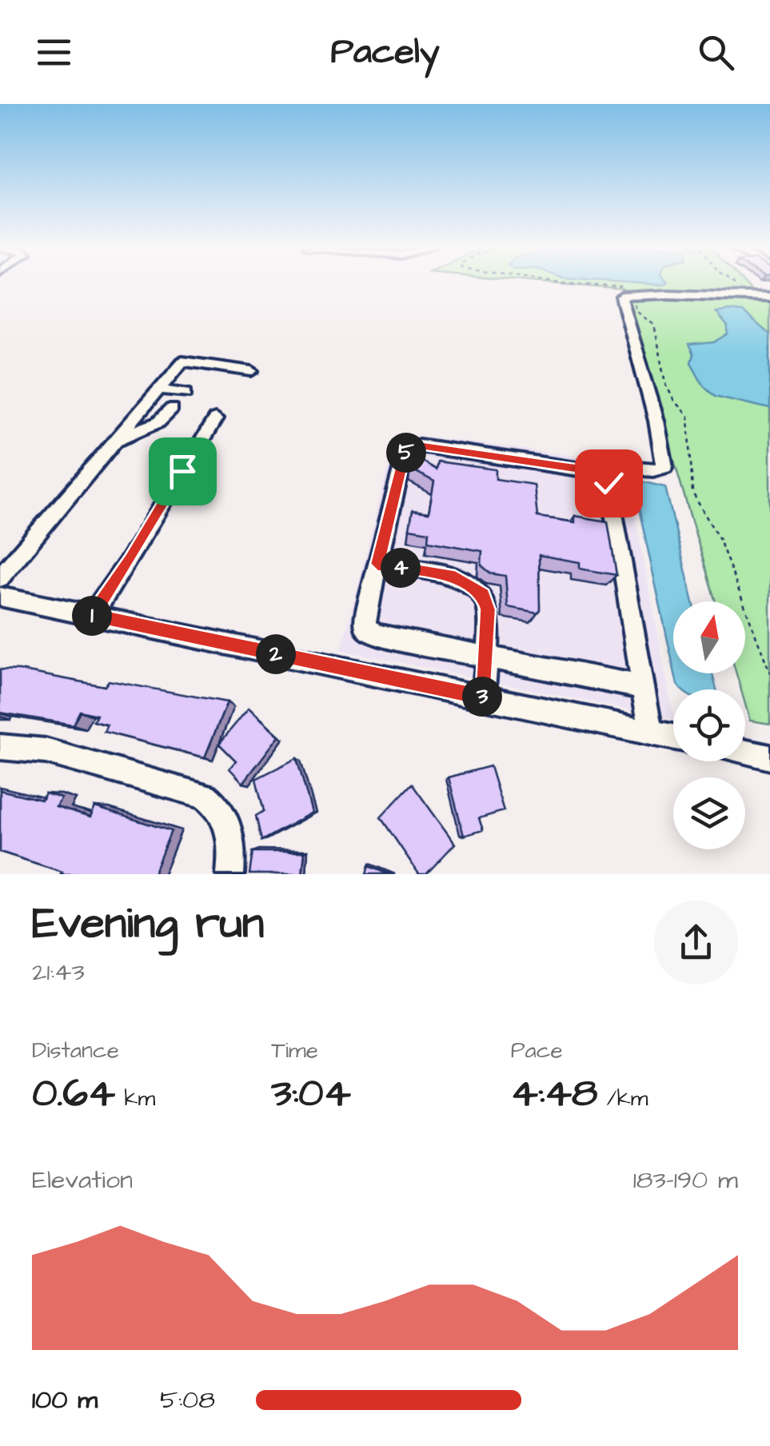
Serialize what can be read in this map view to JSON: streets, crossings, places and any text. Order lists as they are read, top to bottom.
{
  "north": "top",
  "page": {
    "header": "Pacely",
    "pins": [
      "5",
      "4",
      "1",
      "2",
      "3"
    ],
    "heading": ["Evening run", "21:43"],
    "stats": [
      ["Distance", "0.64 km"],
      ["Time", "3:04"],
      ["Pace", "4:48 /km"]
    ],
    "chart": ["Elevation", "183–190 m"],
    "list": [
      {
        "name": "100 m",
        "note": "5:08"
      }
    ]
  }
}
